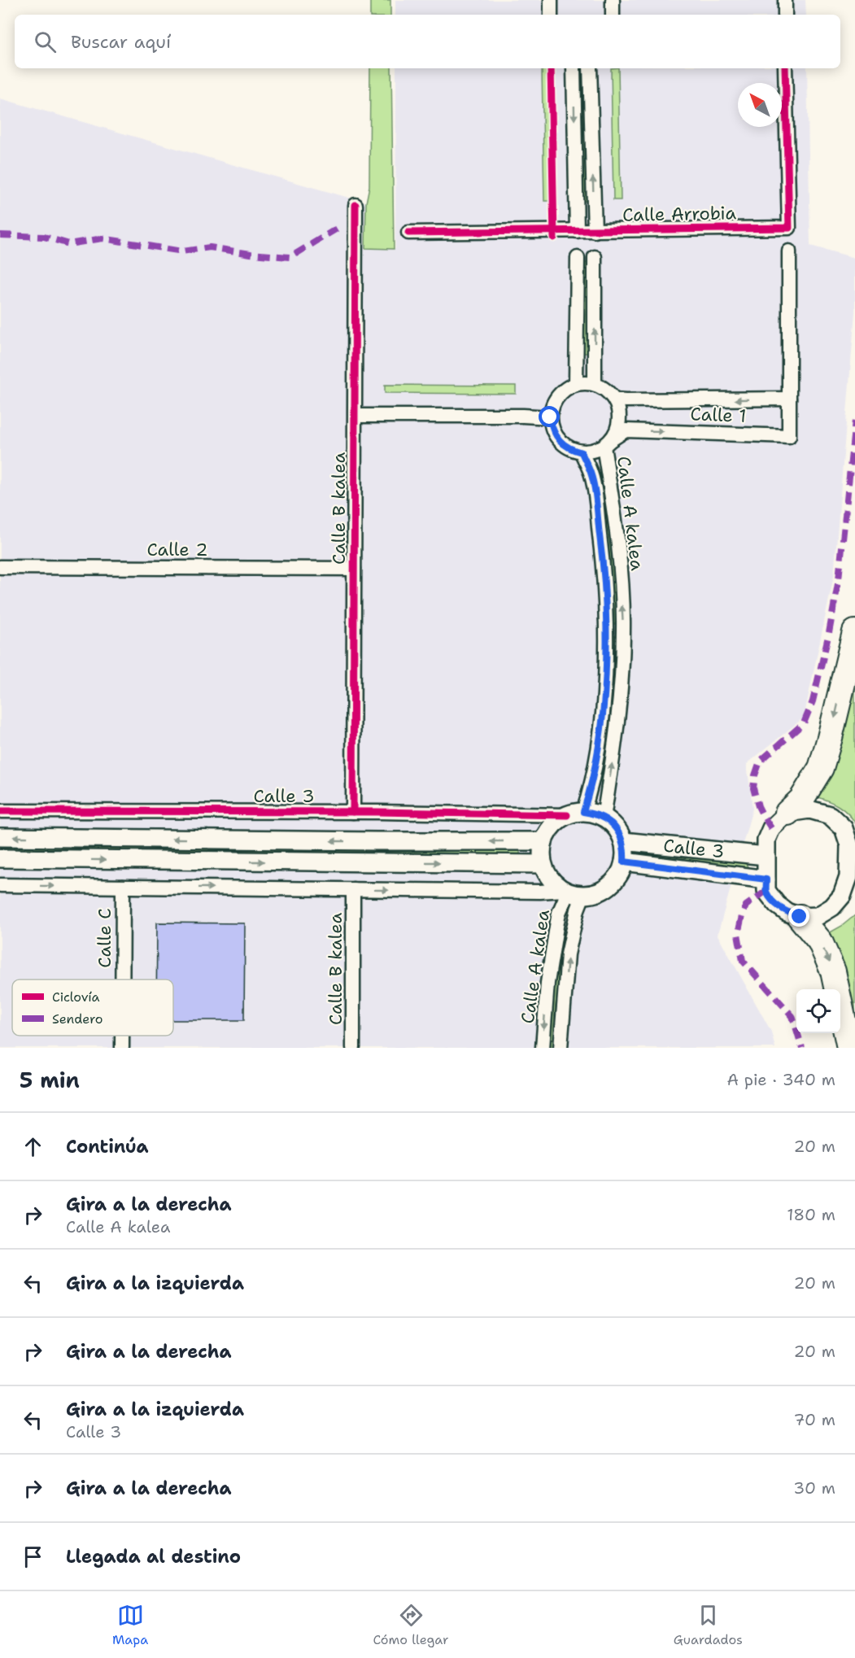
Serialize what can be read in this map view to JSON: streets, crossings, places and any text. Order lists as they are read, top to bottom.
{
  "streets": {
    "street": [
      "Calle Arrobia",
      "Calle 1",
      "Calle B kalea",
      "Calle A kalea",
      "Calle 2",
      "Calle 3",
      "Calle C"
    ]
  },
  "crossings": [
    ["Calle 1", "Calle A kalea"],
    ["Calle B kalea", "Calle 2"],
    ["Calle B kalea", "Calle 3"],
    ["Calle A kalea", "Calle 3"]
  ],
  "legend": ["Ciclovía", "Sendero"],
  "north": "top left",
  "page": {
    "search": "Buscar aquí",
    "heading": ["5 min", "A pie · 340 m"],
    "list": [
      ["Continúa", "20 m"],
      ["Gira a la derecha", "Calle A kalea", "180 m"],
      ["Gira a la izquierda", "20 m"],
      ["Gira a la derecha", "20 m"],
      ["Gira a la izquierda", "Calle 3", "70 m"],
      ["Gira a la derecha", "30 m"],
      "Llegada al destino"
    ],
    "nav": ["Mapa", "Cómo llegar", "Guardados"]
  }
}
